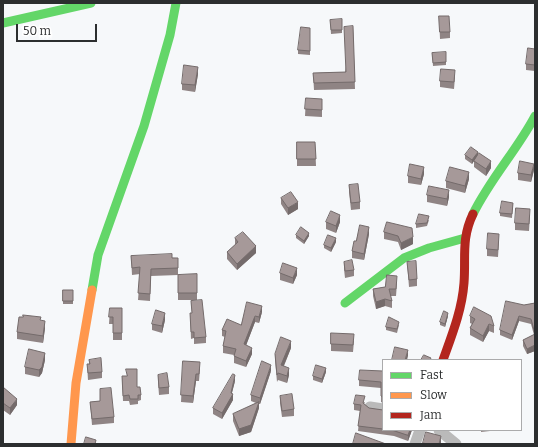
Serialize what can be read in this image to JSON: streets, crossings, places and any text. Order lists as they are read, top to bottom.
{
  "legend": ["Fast", "Slow", "Jam"],
  "scale_bar": "50 m"
}
